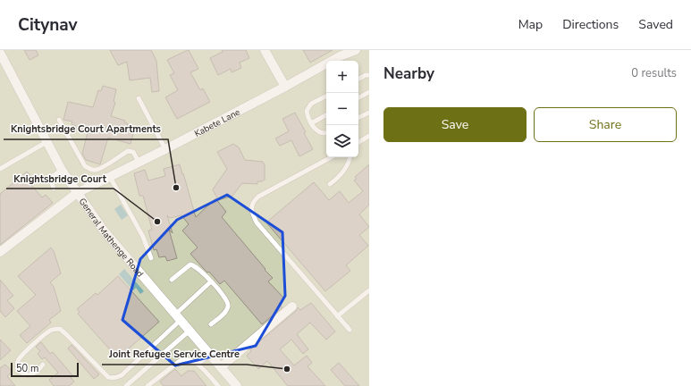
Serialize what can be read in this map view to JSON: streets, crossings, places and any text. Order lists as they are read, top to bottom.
{
  "streets": {
    "street": ["Kabete Lane", "General Mathenge Road"]
  },
  "crossings": [
    ["Kabete Lane", "General Mathenge Road"]
  ],
  "places": ["Knightsbridge Court Apartments", "Knightsbridge Court", "Joint Refugee Service Centre"],
  "scale_bar": "50 m",
  "page": {
    "header": "Citynav",
    "nav": ["Map", "Directions", "Saved"],
    "heading": ["Nearby", "0 results"],
    "map_buttons": ["+", "−"],
    "buttons": ["Save", "Share"],
    "scale": "50 m"
  }
}
